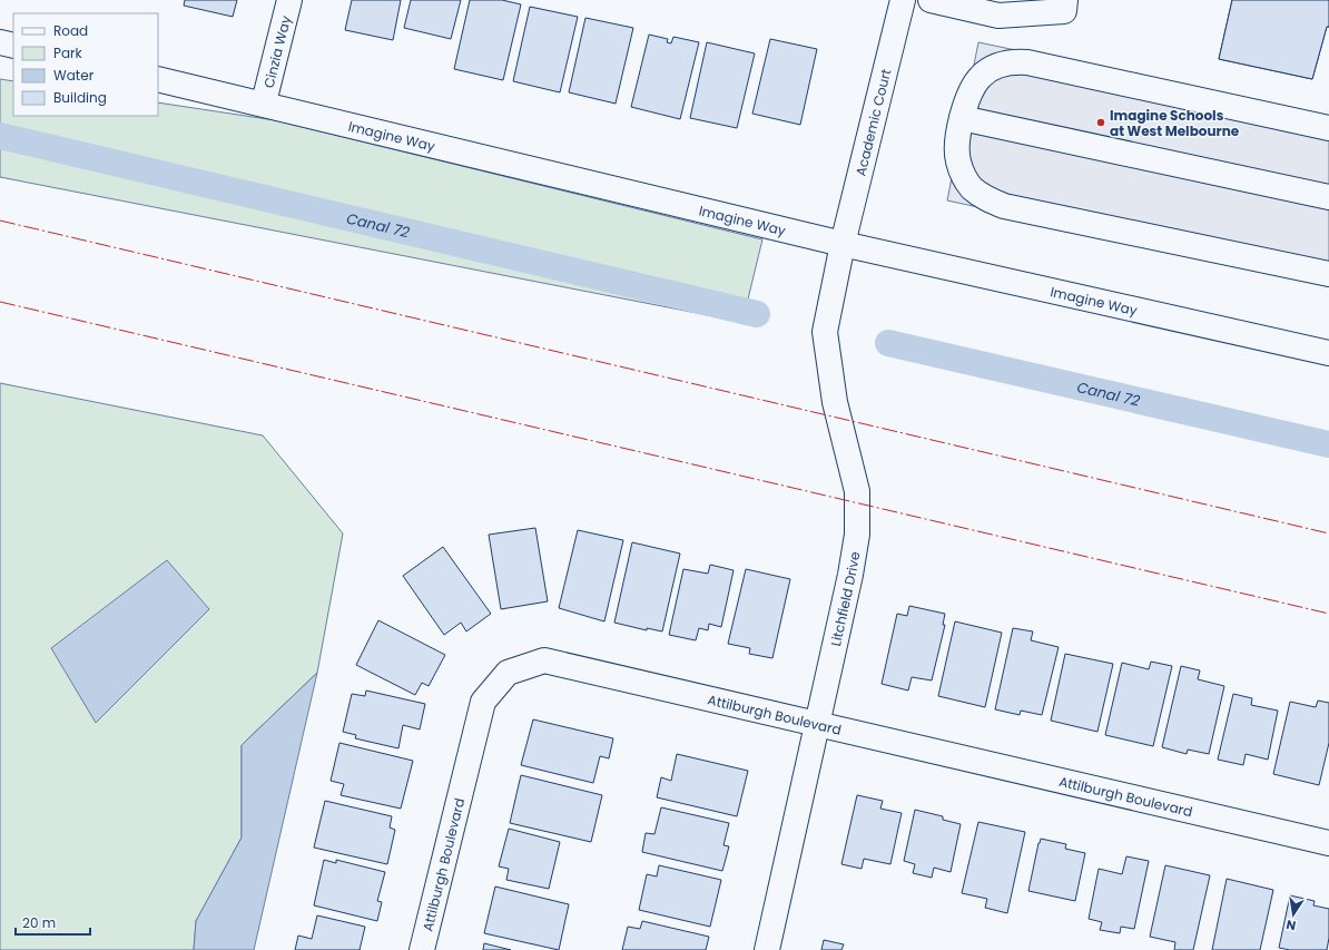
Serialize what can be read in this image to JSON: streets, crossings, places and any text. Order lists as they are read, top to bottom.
{
  "streets": {
    "street": [
      "Cinzia Way",
      "Academic Court",
      "Imagine Way",
      "Litchfield Drive",
      "Attilburgh Boulevard"
    ]
  },
  "crossings": [
    ["Cinzia Way", "Imagine Way"],
    ["Academic Court", "Imagine Way"],
    ["Academic Court", "Litchfield Drive"],
    ["Imagine Way", "Litchfield Drive"],
    ["Litchfield Drive", "Attilburgh Boulevard"]
  ],
  "water": ["Canal 72"],
  "places": ["Imagine Schools at West Melbourne"],
  "legend": [
    "Road",
    "Park",
    "Water",
    "Building"
  ],
  "scale_bar": "20 m",
  "north": "bottom"
}
